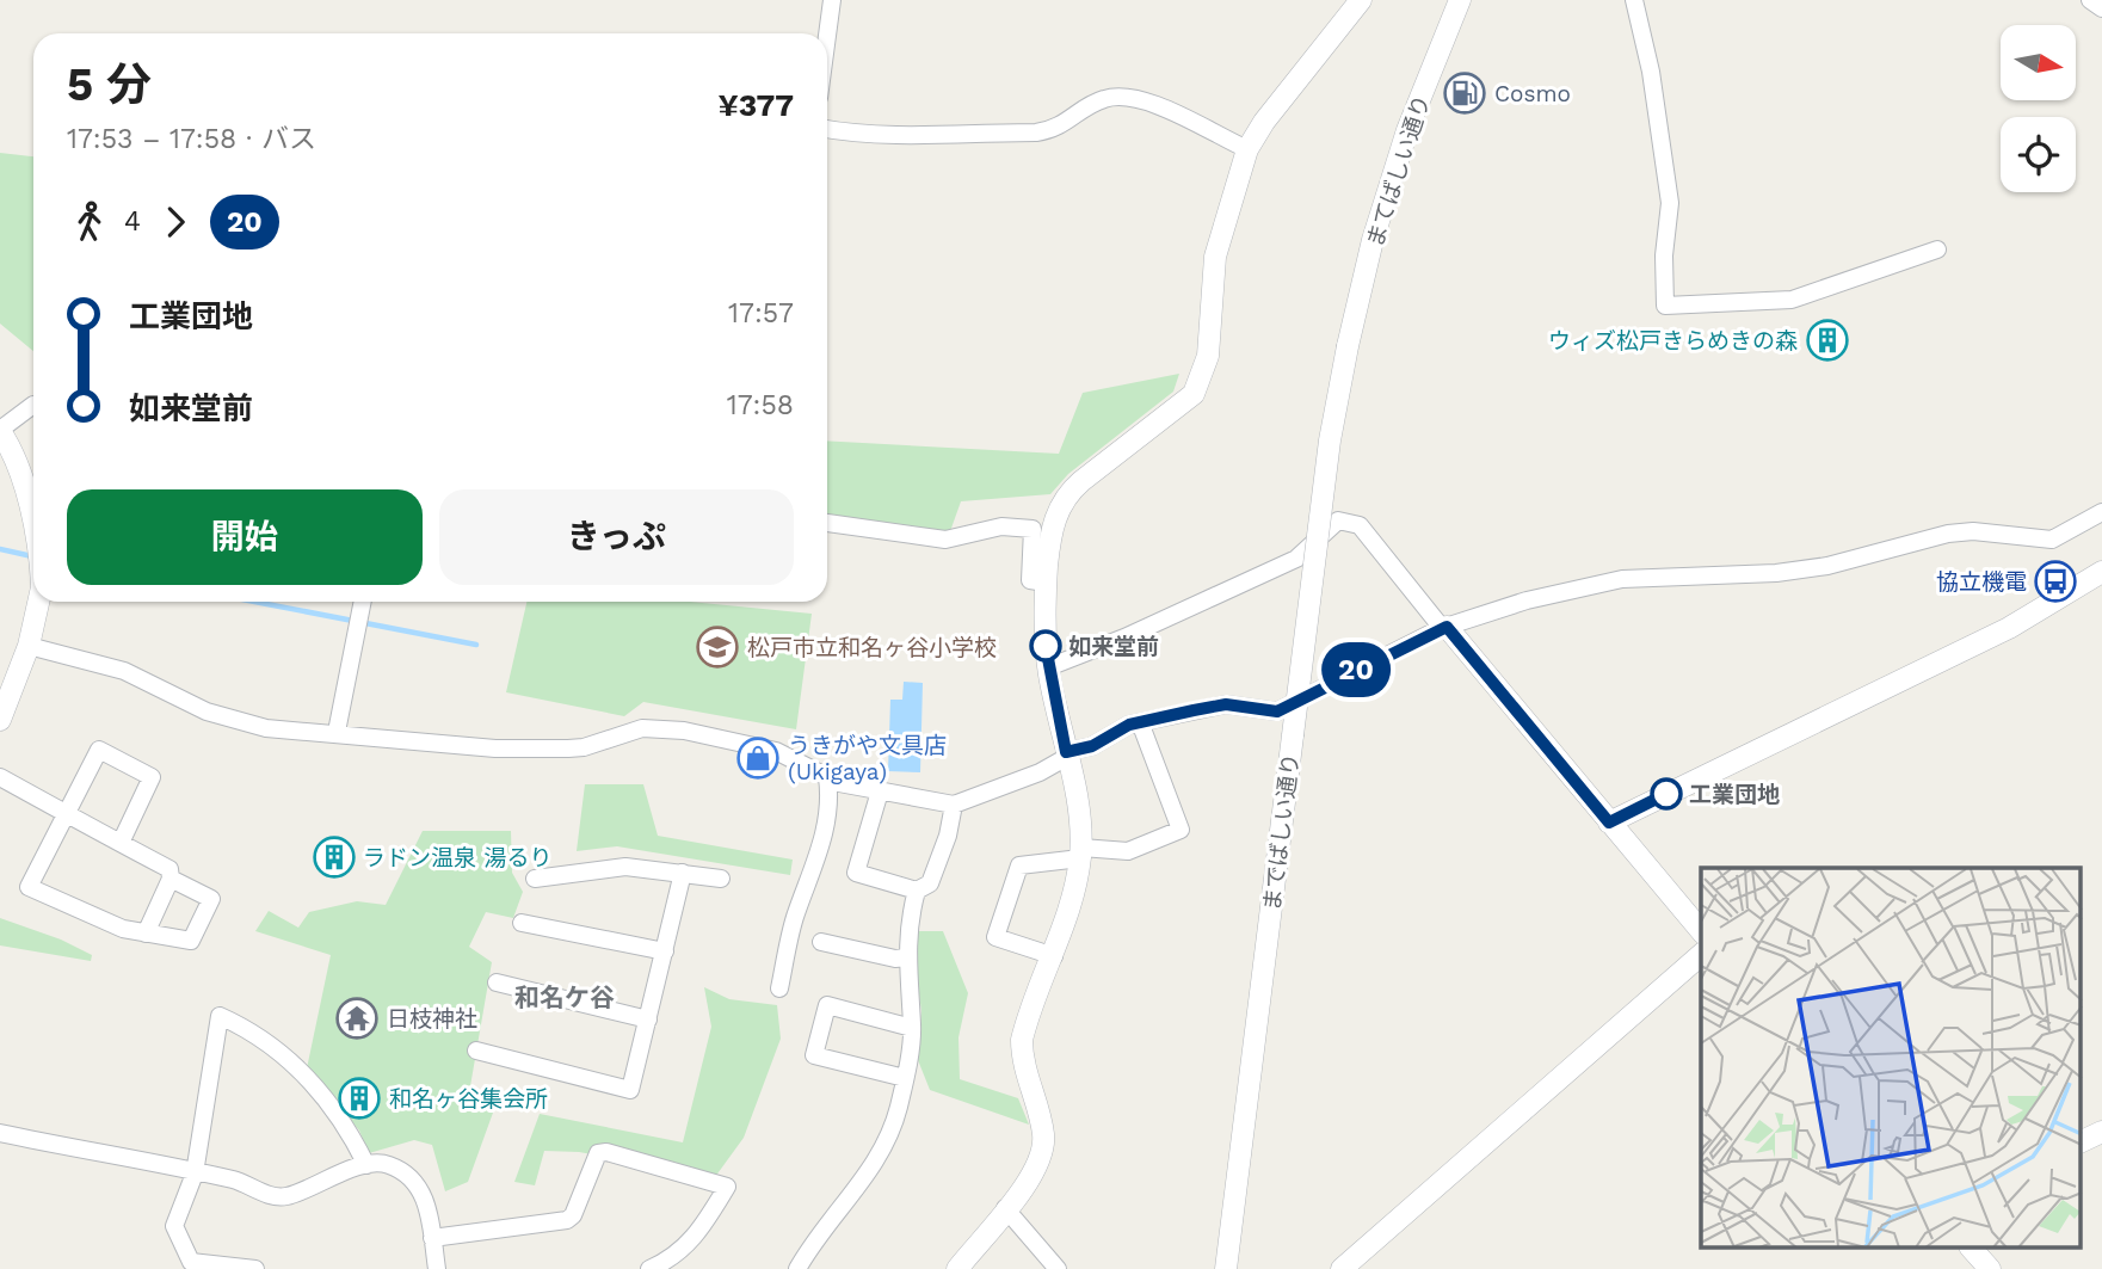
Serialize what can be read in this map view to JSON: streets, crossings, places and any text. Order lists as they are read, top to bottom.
{
  "streets": {
    "street": ["まてばしい通り", "までばしい通り"]
  },
  "crossings": [
    ["まてばしい通り", "までばしい通り"]
  ],
  "districts": ["和名ケ谷"],
  "places": {
    "fuel station": ["Cosmo"],
    "building": ["ウィズ松戸きらめきの森", "ラドン温泉 湯るり", "和名ヶ谷集会所"],
    "bus stop": ["協立機電"],
    "other": ["如来堂前", "工業団地"],
    "school or university": ["松戸市立和名ヶ谷小学校"],
    "shop": ["うきがや文具店 (Ukigaya)"],
    "temple": ["日枝神社"]
  },
  "lines": ["bus line 20"],
  "north": "right",
  "page": {
    "on_map": "20",
    "heading": ["5 分", "17:53 – 17:58 · バス", "¥377"],
    "legs": ["4", "20"],
    "list": [
      {
        "name": "工業団地",
        "value": "17:57"
      },
      {
        "name": "如来堂前",
        "value": "17:58"
      }
    ],
    "buttons": ["開始", "きっぷ"]
  }
}
